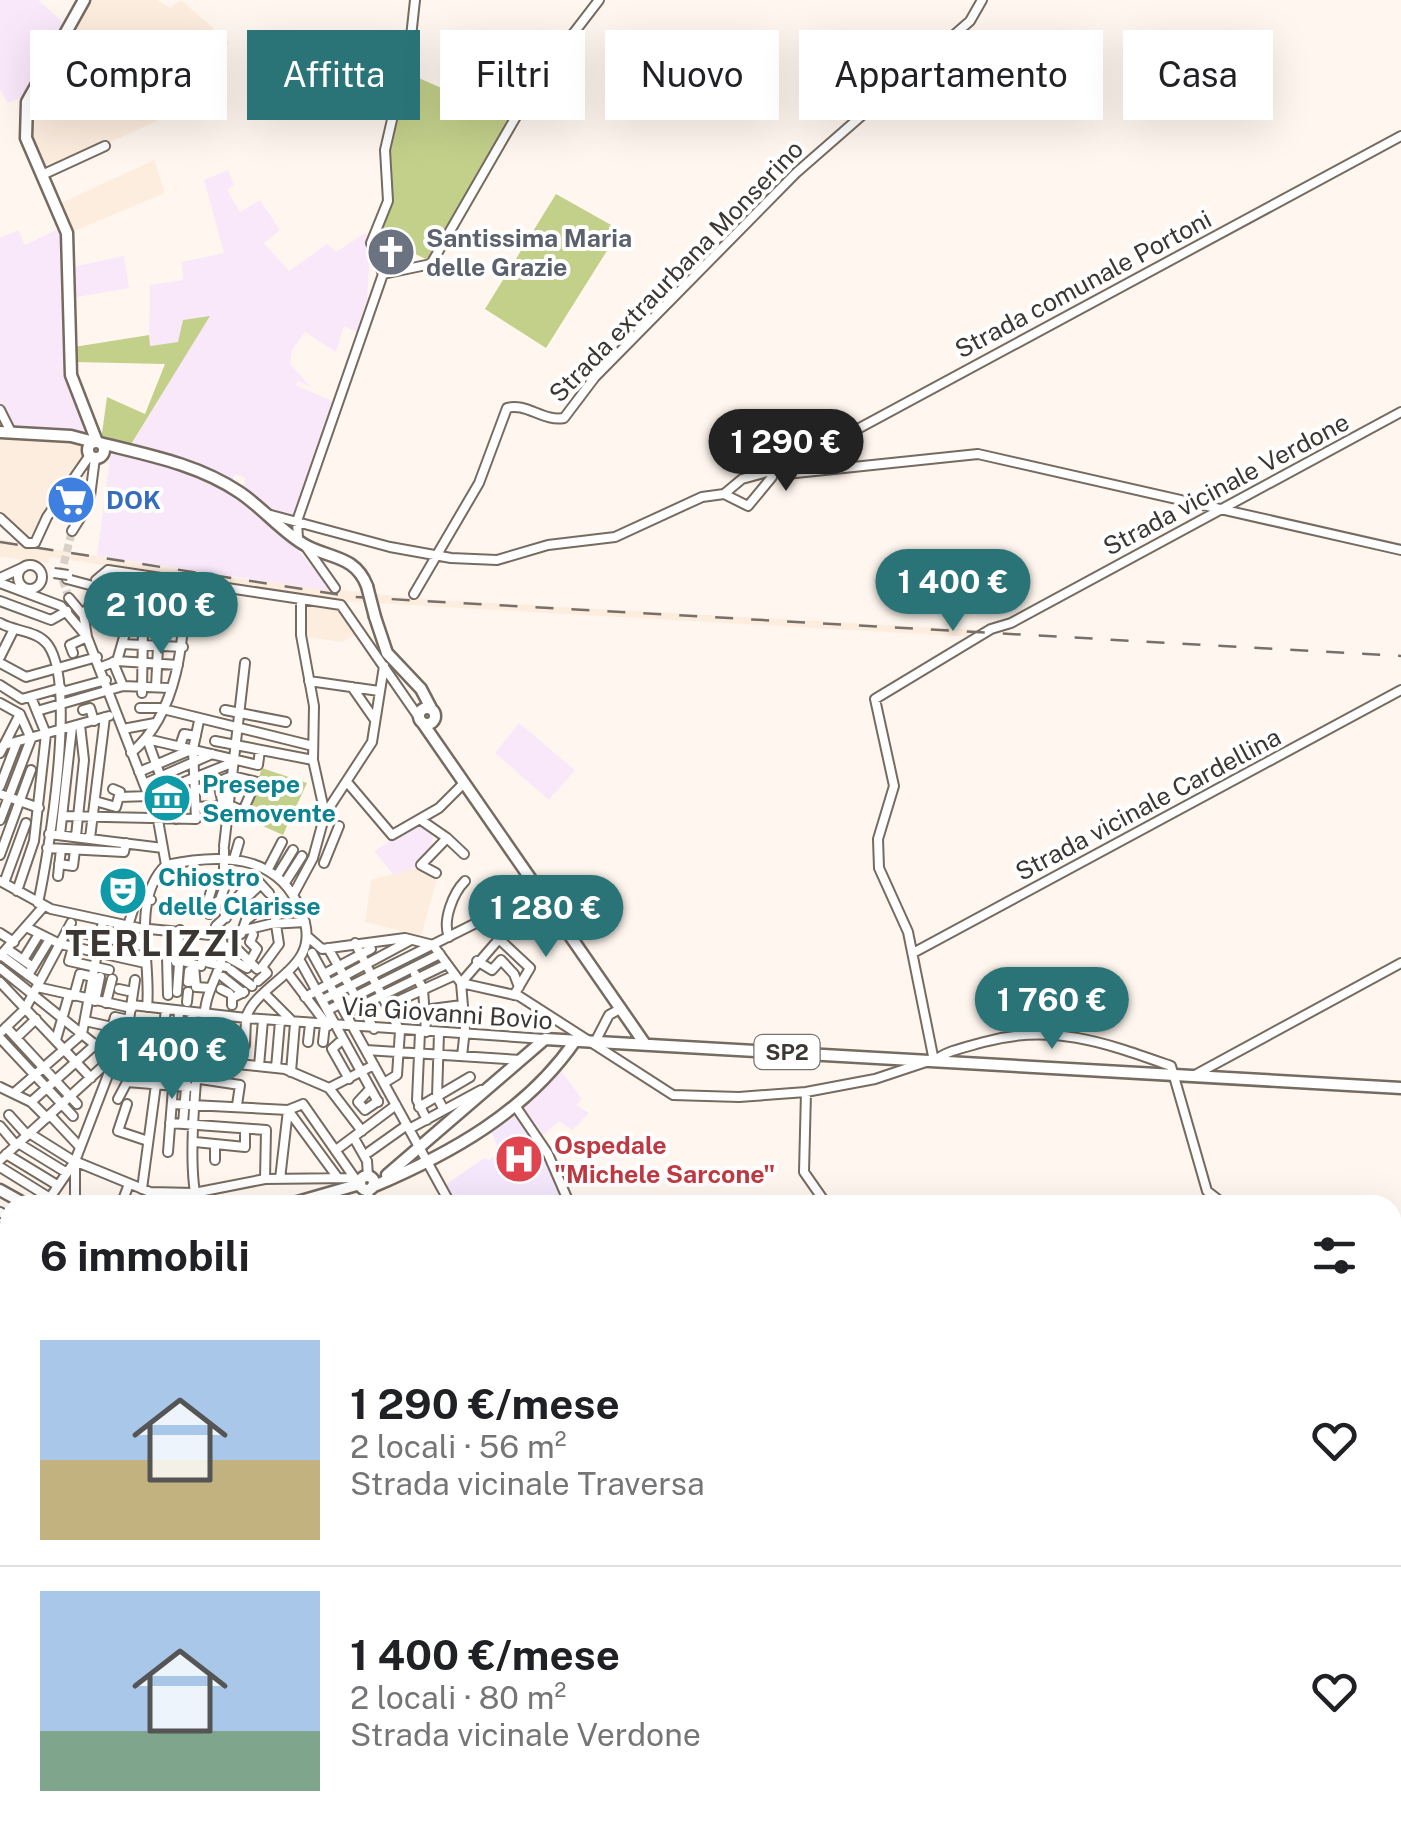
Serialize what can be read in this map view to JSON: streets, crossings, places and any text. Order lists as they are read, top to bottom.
{
  "streets": {
    "main road": ["Via Giovanni Bovio", "SP2"],
    "street": [
      "Strada extraurbana Monserino",
      "Strada comunale Portoni",
      "Strada vicinale Verdone",
      "Strada vicinale Cardellina"
    ]
  },
  "crossings": [
    ["Strada vicinale Verdone", "Strada vicinale Cardellina"],
    ["Strada vicinale Verdone", "SP2"],
    ["Via Giovanni Bovio", "SP2"]
  ],
  "districts": ["TERLIZZI"],
  "places": {
    "church": ["Santissima Maria delle Grazie"],
    "supermarket": ["DOK"],
    "museum": ["Presepe Semovente"],
    "theatre": ["Chiostro delle Clarisse"],
    "hospital": ["Ospedale \"Michele Sarcone\""]
  },
  "page": {
    "chip": [
      "Compra",
      "Affitta",
      "Filtri",
      "Nuovo",
      "Appartamento",
      "Casa"
    ],
    "price": [
      "1 290 €",
      "1 400 €",
      "2 100 €",
      "1 280 €",
      "1 760 €",
      "1 400 €"
    ],
    "heading": "6 immobili",
    "list": [
      {
        "name": "1 290 €/mese",
        "note": "2 locali · 56 m² · Strada vicinale Traversa"
      },
      {
        "name": "1 400 €/mese",
        "note": "2 locali · 80 m² · Strada vicinale Verdone"
      }
    ]
  }
}
